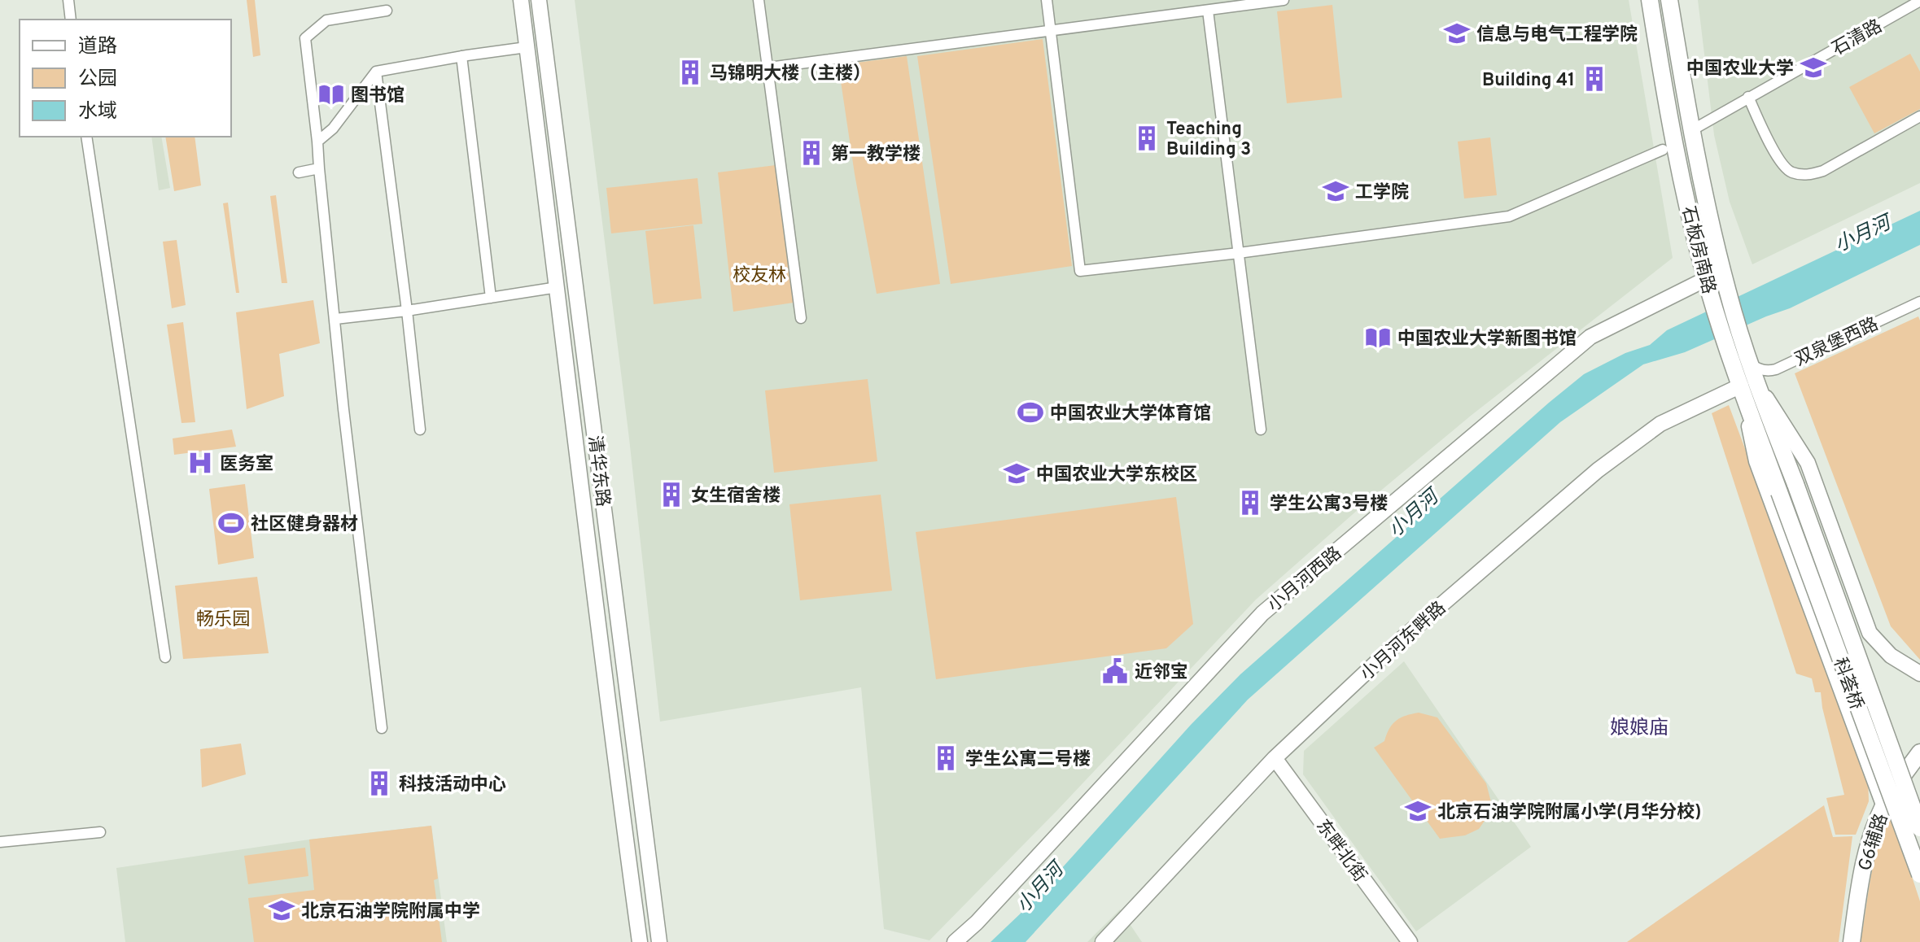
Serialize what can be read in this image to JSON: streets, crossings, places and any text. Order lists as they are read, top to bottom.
{
  "streets": {
    "main road": ["石板房南路", "科荟桥", "G6辅路"],
    "street": [
      "石清路",
      "双泉堡西路",
      "清华东路",
      "小月河西路",
      "小月河东畔路",
      "东畔北街"
    ]
  },
  "crossings": [
    ["石清路", "石板房南路"],
    ["石板房南路", "双泉堡西路"],
    ["石板房南路", "小月河西路"],
    ["石板房南路", "小月河东畔路"],
    ["石板房南路", "科荟桥"],
    ["小月河东畔路", "东畔北街"]
  ],
  "districts": ["娘娘庙"],
  "water": ["小月河"],
  "parks": ["校友林", "畅乐园"],
  "places": {
    "school or university": [
      "信息与电气工程学院",
      "中国农业大学",
      "工学院",
      "中国农业大学东校区",
      "北京石油学院附属小学(月华分校)",
      "北京石油学院附属中学"
    ],
    "building": [
      "马锦明大楼（主楼）",
      "Building 41",
      "Teaching Building 3",
      "第一教学楼",
      "女生宿舍楼",
      "学生公寓3号楼",
      "学生公寓二号楼",
      "科技活动中心"
    ],
    "library": ["图书馆", "中国农业大学新图书馆"],
    "sports": ["中国农业大学体育馆", "社区健身器材"],
    "hospital": ["医务室"],
    "public building": ["近邻宝"]
  },
  "legend": ["道路", "公园", "水域"]
}
